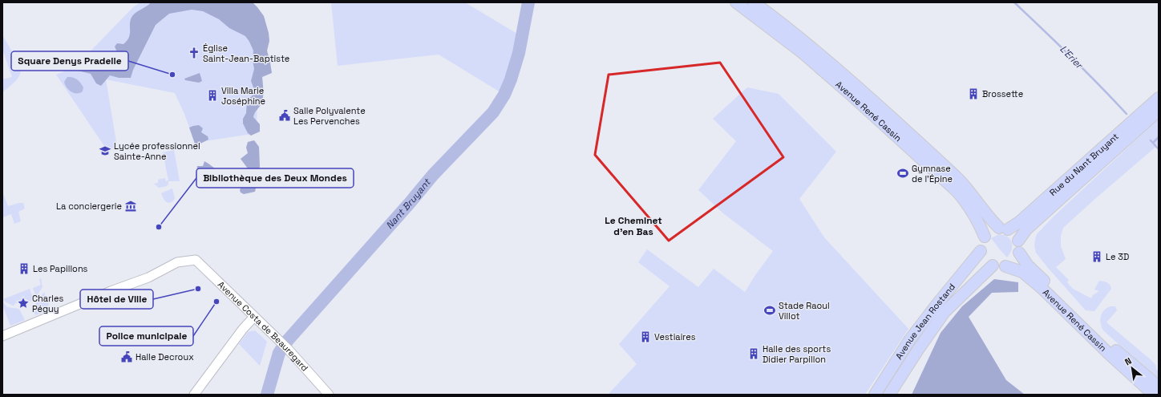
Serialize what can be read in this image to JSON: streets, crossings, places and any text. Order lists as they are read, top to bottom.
{
  "streets": {
    "main road": ["Avenue René Cassin", "Rue du Nant Bruyant", "Avenue Jean Rostand"],
    "street": ["Avenue Costa de Beauregard"]
  },
  "crossings": [
    ["Avenue René Cassin", "Rue du Nant Bruyant"],
    ["Avenue René Cassin", "Avenue Jean Rostand"],
    ["Rue du Nant Bruyant", "Avenue Jean Rostand"]
  ],
  "districts": ["Le Cheminet d'en Bas"],
  "water": ["L'Erier", "Nant Bruyant"],
  "places": {
    "church": ["Église Saint-Jean-Baptiste"],
    "other": [
      "Square Denys Pradelle",
      "Bibliothèque des Deux Mondes",
      "Hôtel de Ville",
      "Police municipale"
    ],
    "building": [
      "Brossette",
      "Villa Marie Joséphine",
      "Le 3D",
      "Les Papillons",
      "Vestiaires",
      "Halle des sports Didier Parpillon"
    ],
    "public building": ["Salle Polyvalente Les Pervenches", "Halle Decroux"],
    "school or university": ["Lycée professionnel Sainte-Anne"],
    "sports": ["Gymnase de l'Épine", "Stade Raoul Villot"],
    "museum": ["La conciergerie"],
    "place": ["Charles Péguy"]
  },
  "north": "top left"
}
